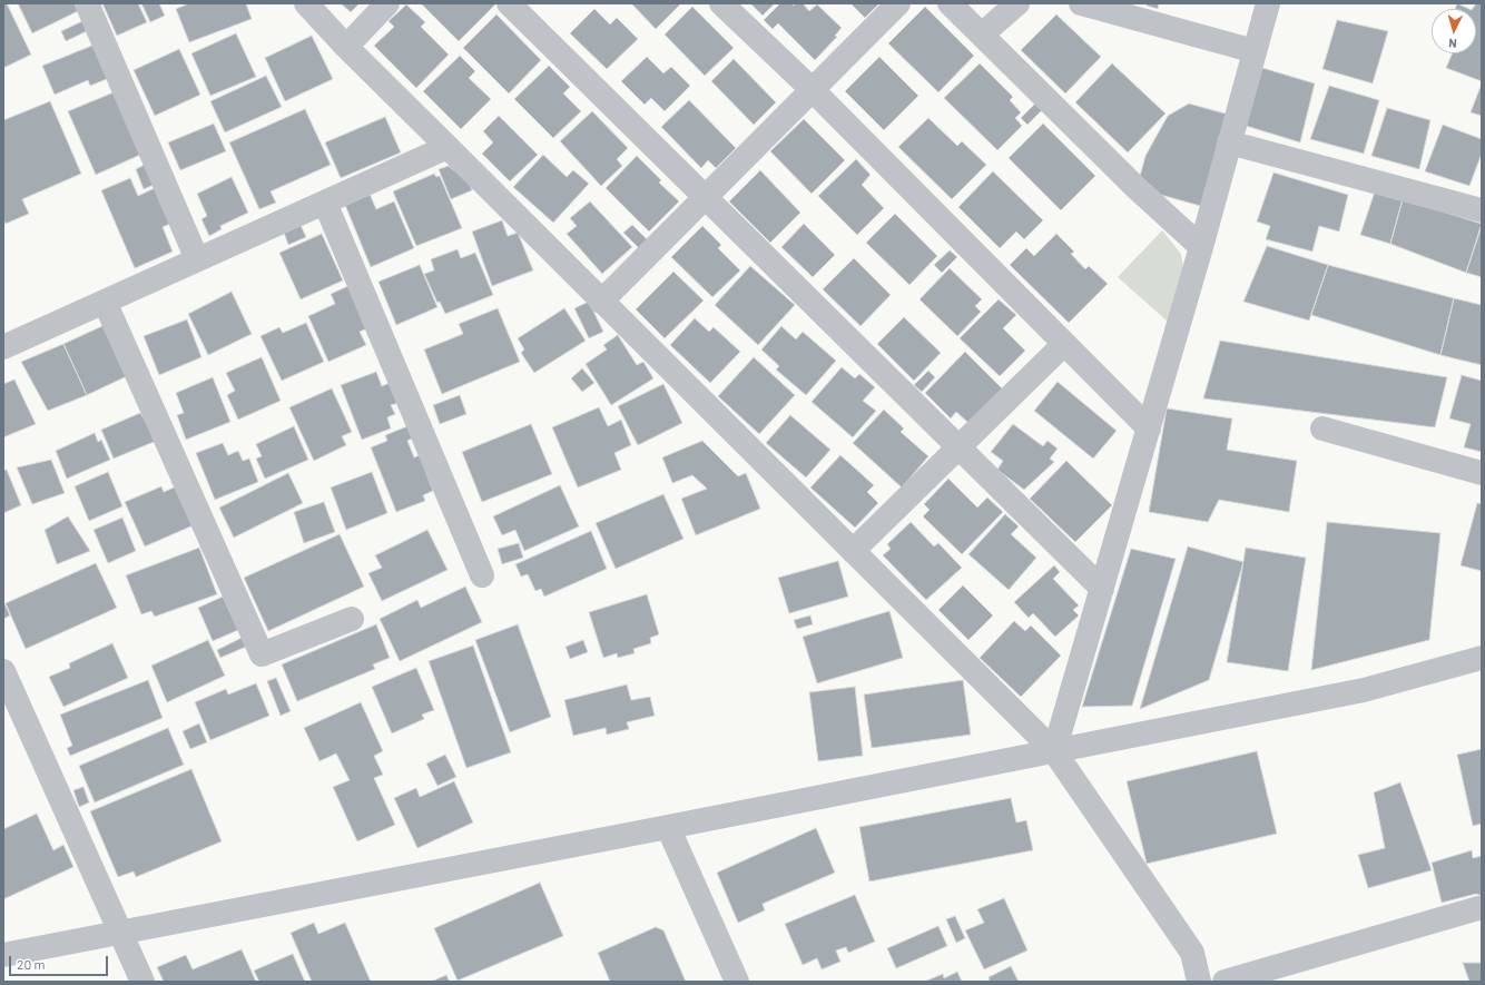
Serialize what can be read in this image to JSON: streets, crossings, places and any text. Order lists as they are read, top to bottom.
{
  "scale_bar": "20 m",
  "north": "bottom"
}
